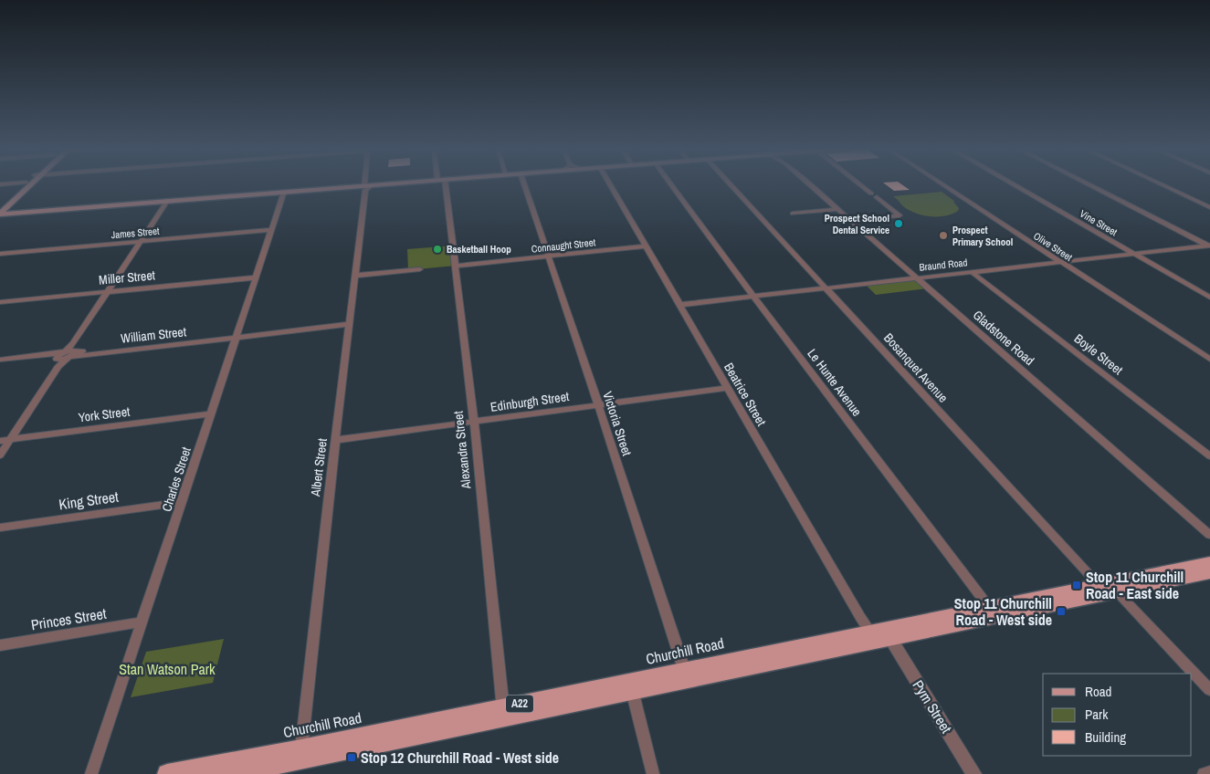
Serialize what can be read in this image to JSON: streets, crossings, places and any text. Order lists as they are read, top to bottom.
{
  "streets": {
    "main road": ["Churchill Road", "A22"],
    "street": [
      "Vine Street",
      "James Street",
      "Connaught Street",
      "Olive Street",
      "Braund Road",
      "Miller Street",
      "William Street",
      "Gladstone Road",
      "Boyle Street",
      "Bosanquet Avenue",
      "Le Hunte Avenue",
      "Beatrice Street",
      "Edinburgh Street",
      "York Street",
      "Victoria Street",
      "Alexandra Street",
      "Albert Street",
      "Charles Street",
      "King Street",
      "Princes Street",
      "Pym Street"
    ]
  },
  "crossings": [
    ["Vine Street", "Braund Road"],
    ["James Street", "Charles Street"],
    ["Connaught Street", "Beatrice Street"],
    ["Connaught Street", "Victoria Street"],
    ["Connaught Street", "Alexandra Street"],
    ["Olive Street", "Braund Road"],
    ["Braund Road", "Gladstone Road"],
    ["Braund Road", "Boyle Street"],
    ["Braund Road", "Bosanquet Avenue"],
    ["Braund Road", "Le Hunte Avenue"],
    ["Braund Road", "Beatrice Street"],
    ["Miller Street", "Charles Street"],
    ["William Street", "Albert Street"],
    ["William Street", "Charles Street"],
    ["Bosanquet Avenue", "Churchill Road"],
    ["Le Hunte Avenue", "Churchill Road"],
    ["Beatrice Street", "Edinburgh Street"],
    ["Beatrice Street", "Churchill Road"],
    ["Edinburgh Street", "Victoria Street"],
    ["Edinburgh Street", "Alexandra Street"],
    ["Edinburgh Street", "Albert Street"],
    ["York Street", "Charles Street"],
    ["Victoria Street", "Churchill Road"],
    ["Alexandra Street", "Churchill Road"],
    ["Albert Street", "Churchill Road"],
    ["Charles Street", "King Street"],
    ["Charles Street", "Princes Street"],
    ["Churchill Road", "Pym Street"]
  ],
  "parks": ["Stan Watson Park"],
  "places": {
    "other": ["Prospect School Dental Service", "Prospect Primary School", "Basketball Hoop"],
    "transit": ["Stop 11 Churchill Road - East side", "Stop 11 Churchill Road - West side", "Stop 12 Churchill Road - West side"]
  },
  "legend": ["Road", "Park", "Building"]
}
